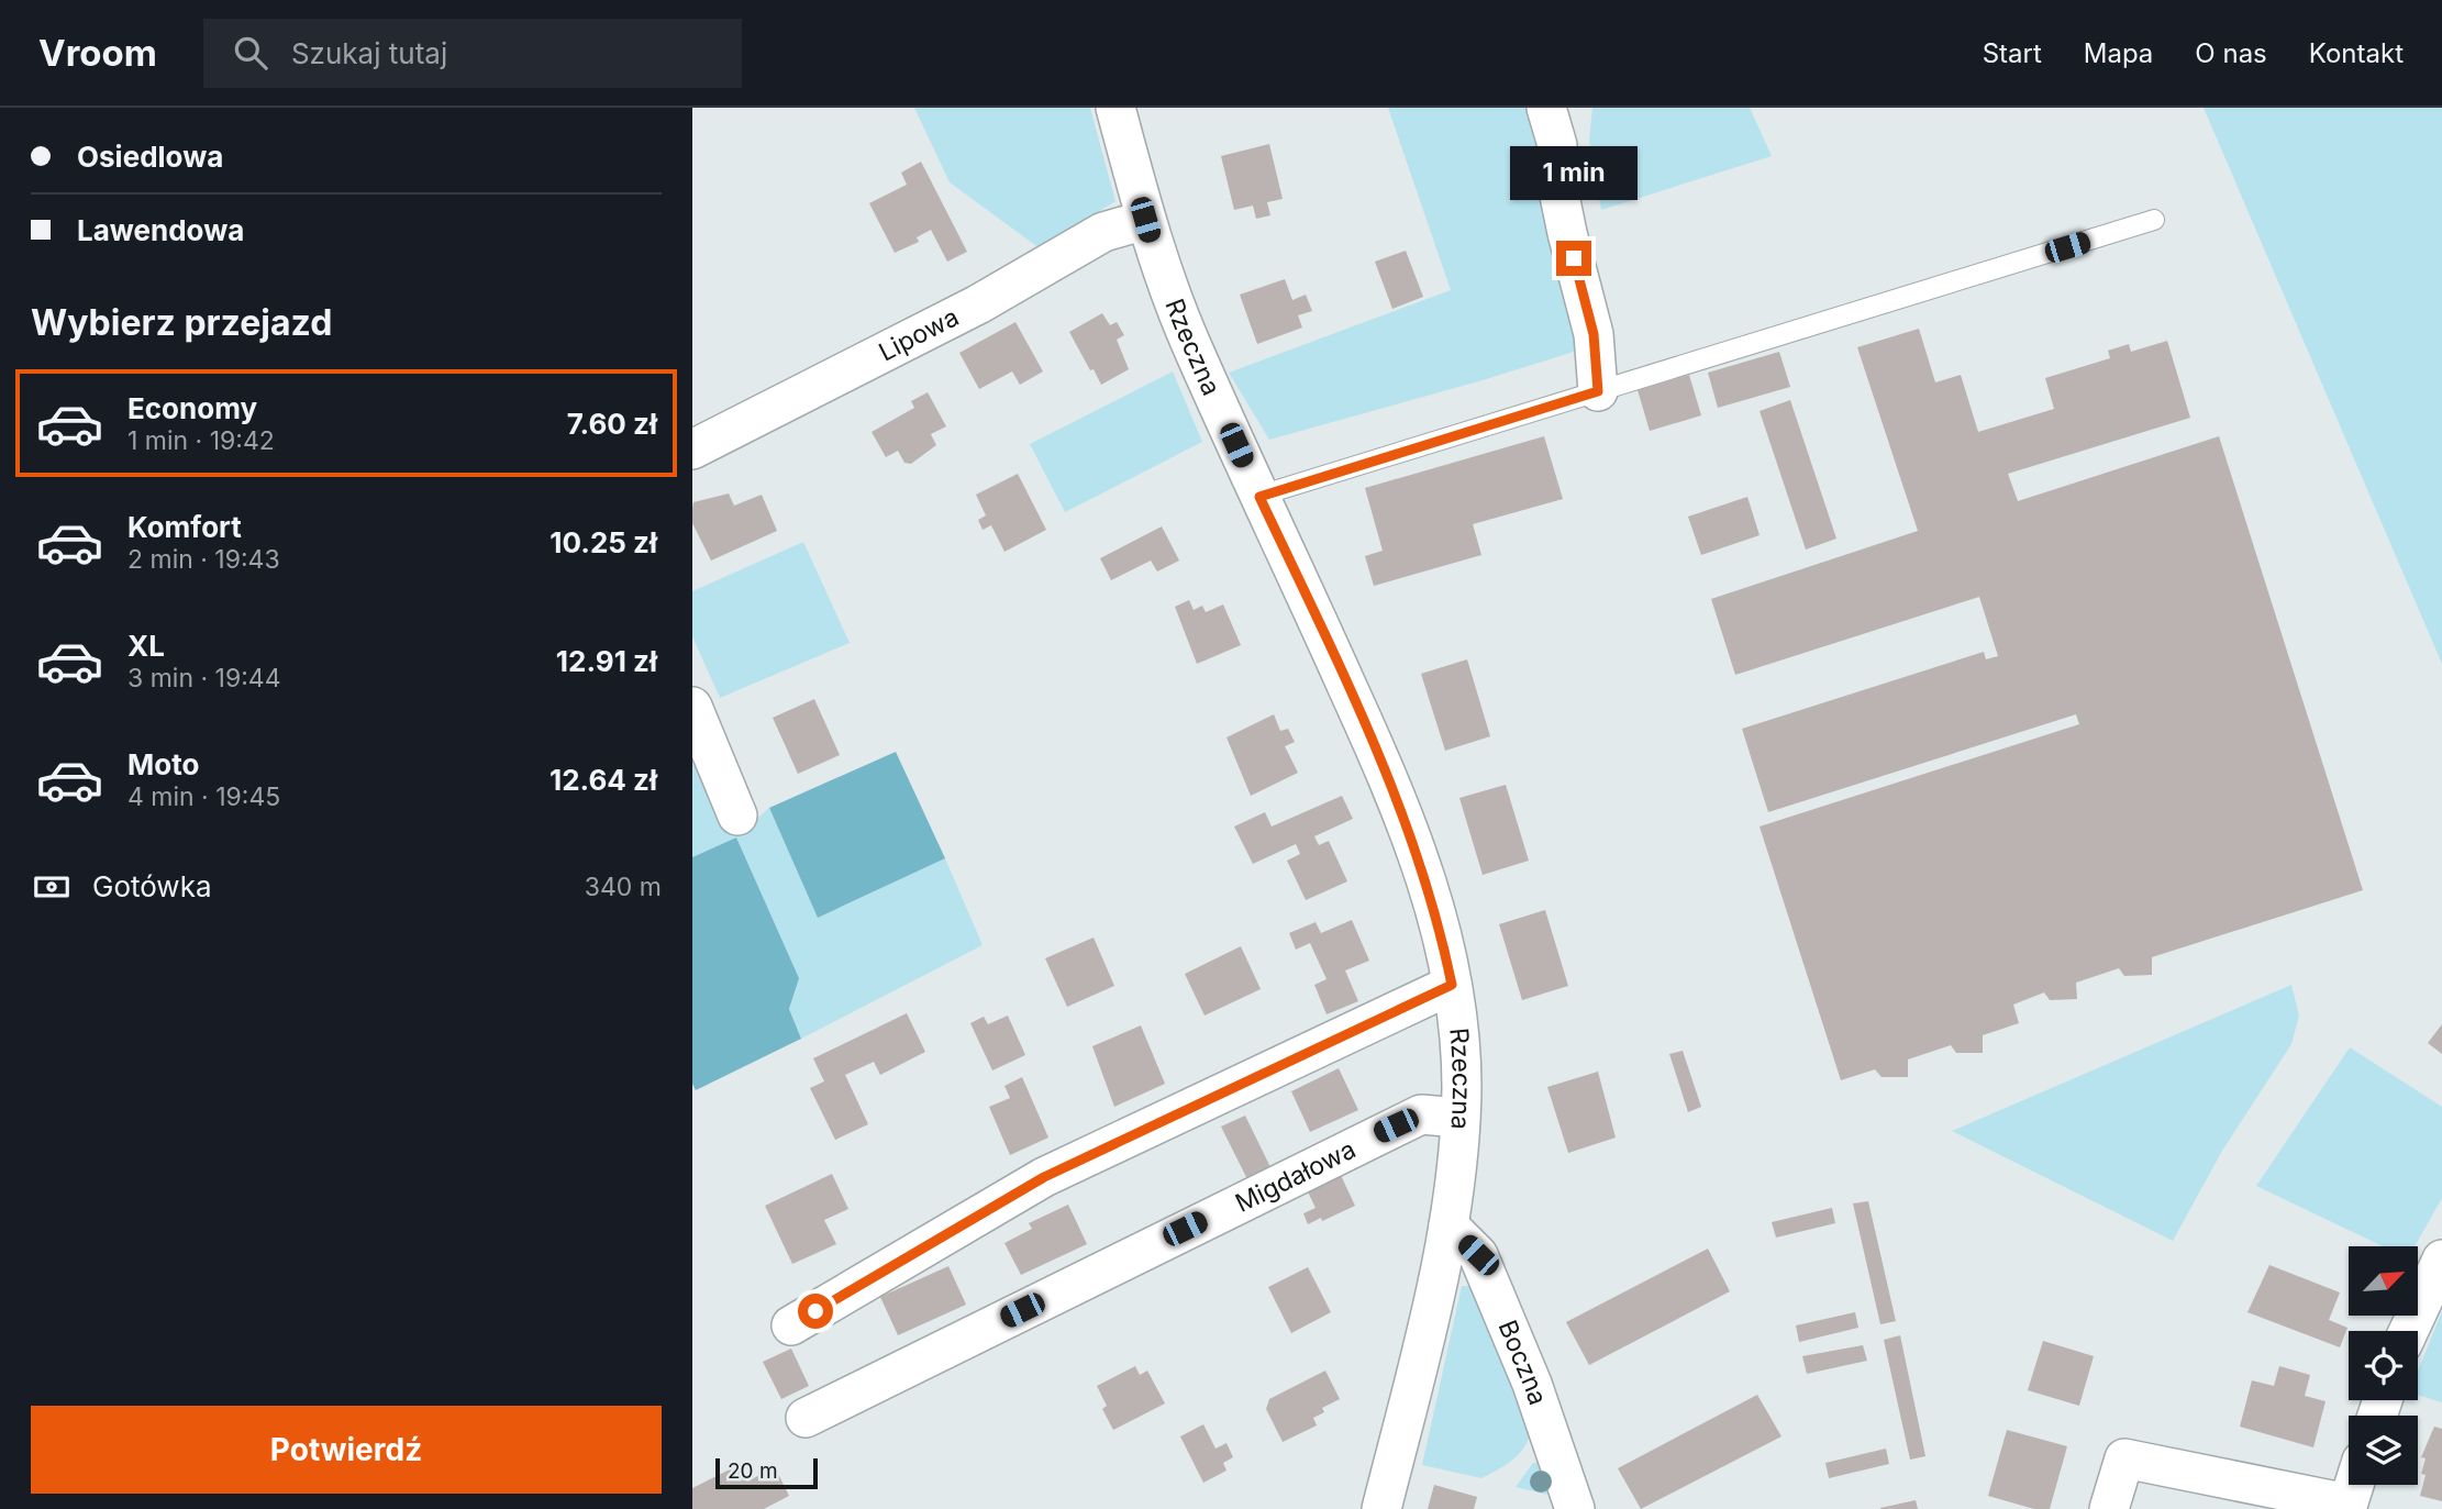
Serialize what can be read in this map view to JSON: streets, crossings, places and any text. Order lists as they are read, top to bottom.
{
  "streets": {
    "street": [
      "Lipowa",
      "Rzeczna",
      "Migdałowa",
      "Boczna"
    ]
  },
  "crossings": [
    ["Lipowa", "Rzeczna"],
    ["Rzeczna", "Migdałowa"],
    ["Rzeczna", "Boczna"]
  ],
  "scale_bar": "20 m",
  "north": "top right",
  "page": {
    "header": "Vroom",
    "search": "Szukaj tutaj",
    "nav": [
      "Start",
      "Mapa",
      "O nas",
      "Kontakt"
    ],
    "banner": ["Osiedlowa", "Lawendowa"],
    "bubble": "1 min",
    "heading": "Wybierz przejazd",
    "list": [
      {
        "name": "Economy",
        "note": "1 min · 19:42",
        "value": "7.60 zł"
      },
      {
        "name": "Komfort",
        "note": "2 min · 19:43",
        "value": "10.25 zł"
      },
      {
        "name": "XL",
        "note": "3 min · 19:44",
        "value": "12.91 zł"
      },
      {
        "name": "Moto",
        "note": "4 min · 19:45",
        "value": "12.64 zł"
      }
    ],
    "pay": ["Gotówka", "340 m"],
    "buttons": "Potwierdź",
    "scale": "20 m"
  }
}
